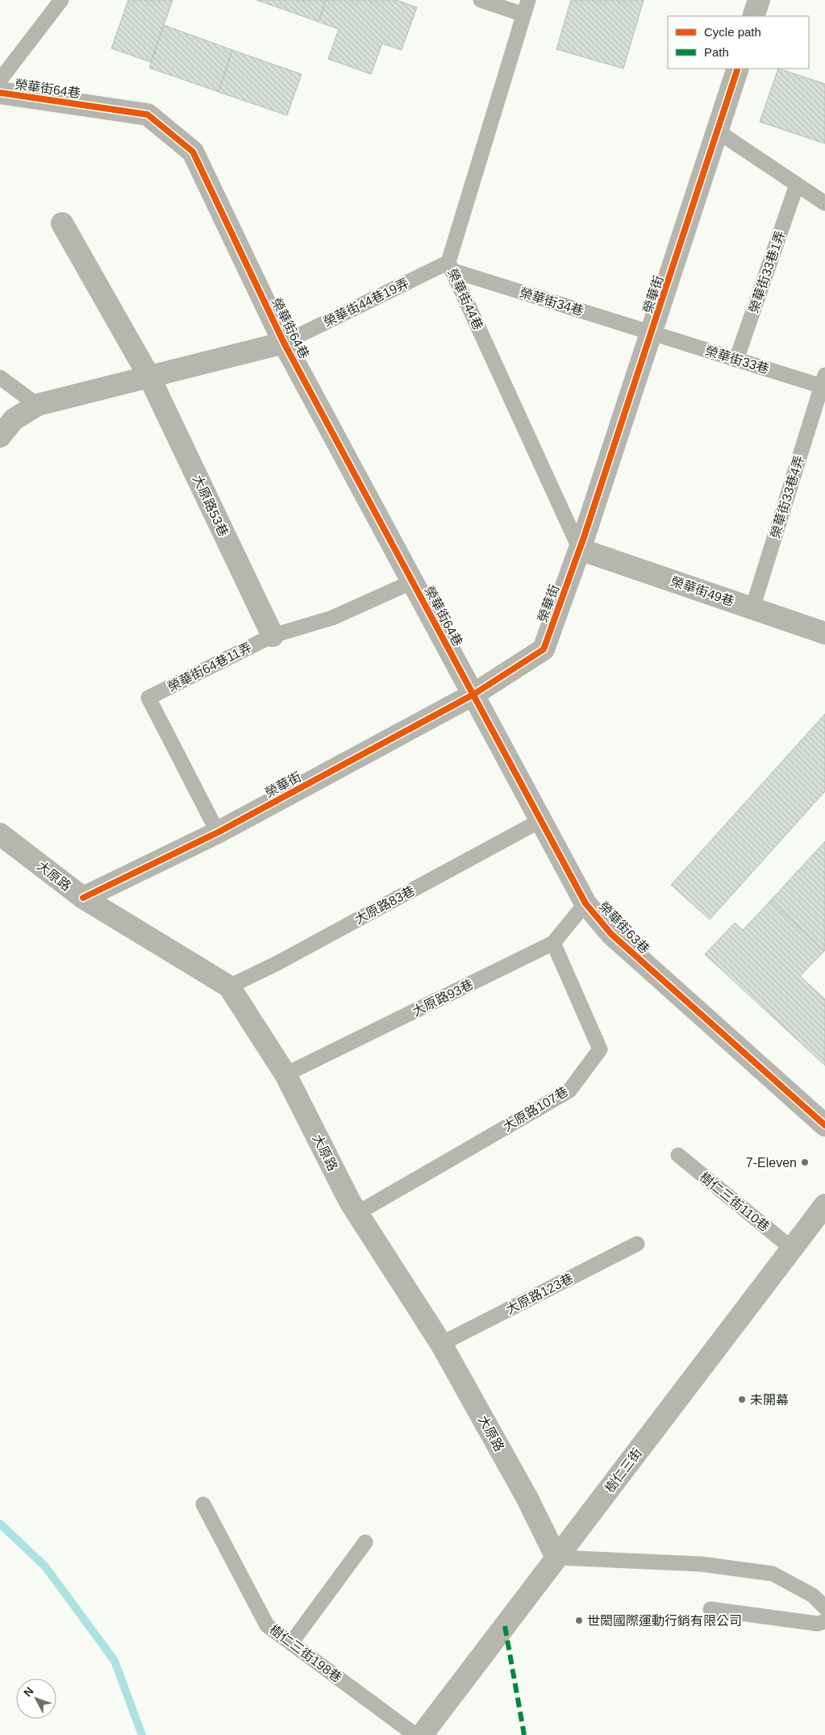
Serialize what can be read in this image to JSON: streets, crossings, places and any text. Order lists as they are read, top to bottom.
{
  "streets": {
    "street": [
      "榮華街64巷",
      "榮華街",
      "大原路53巷",
      "榮華街49巷",
      "大原路",
      "榮華街63巷",
      "樹仁三街"
    ],
    "lane": [
      "榮華街33巷1弄",
      "榮華街44巷",
      "榮華街34巷",
      "榮華街44巷19弄",
      "榮華街33巷",
      "榮華街33巷4弄",
      "榮華街64巷11弄",
      "大原路83巷",
      "大原路93巷",
      "大原路107巷",
      "樹仁三街110巷",
      "大原路123巷",
      "樹仁三街198巷"
    ]
  },
  "crossings": [
    ["榮華街64巷", "榮華街"],
    ["榮華街64巷", "榮華街44巷19弄"],
    ["榮華街64巷", "榮華街64巷11弄"],
    ["榮華街64巷", "榮華街63巷"],
    ["榮華街33巷1弄", "榮華街33巷"],
    ["榮華街", "榮華街44巷"],
    ["榮華街", "榮華街34巷"],
    ["榮華街", "榮華街33巷"],
    ["榮華街", "榮華街49巷"],
    ["榮華街", "榮華街64巷11弄"],
    ["榮華街", "大原路"],
    ["榮華街", "榮華街63巷"],
    ["榮華街44巷", "榮華街34巷"],
    ["榮華街44巷", "榮華街44巷19弄"],
    ["榮華街44巷", "榮華街49巷"],
    ["榮華街34巷", "榮華街44巷19弄"],
    ["榮華街34巷", "榮華街33巷"],
    ["榮華街33巷", "榮華街33巷4弄"],
    ["榮華街33巷4弄", "榮華街49巷"],
    ["大原路53巷", "榮華街64巷11弄"],
    ["大原路", "大原路83巷"],
    ["大原路", "大原路93巷"],
    ["大原路", "大原路107巷"],
    ["大原路", "大原路123巷"],
    ["大原路", "樹仁三街"],
    ["大原路83巷", "榮華街63巷"],
    ["榮華街63巷", "大原路93巷"],
    ["大原路93巷", "大原路107巷"],
    ["樹仁三街110巷", "樹仁三街"]
  ],
  "places": ["7-Eleven", "未開幕", "世閎國際運動行銷有限公司"],
  "legend": ["Cycle path", "Path"],
  "north": "top left"
}
